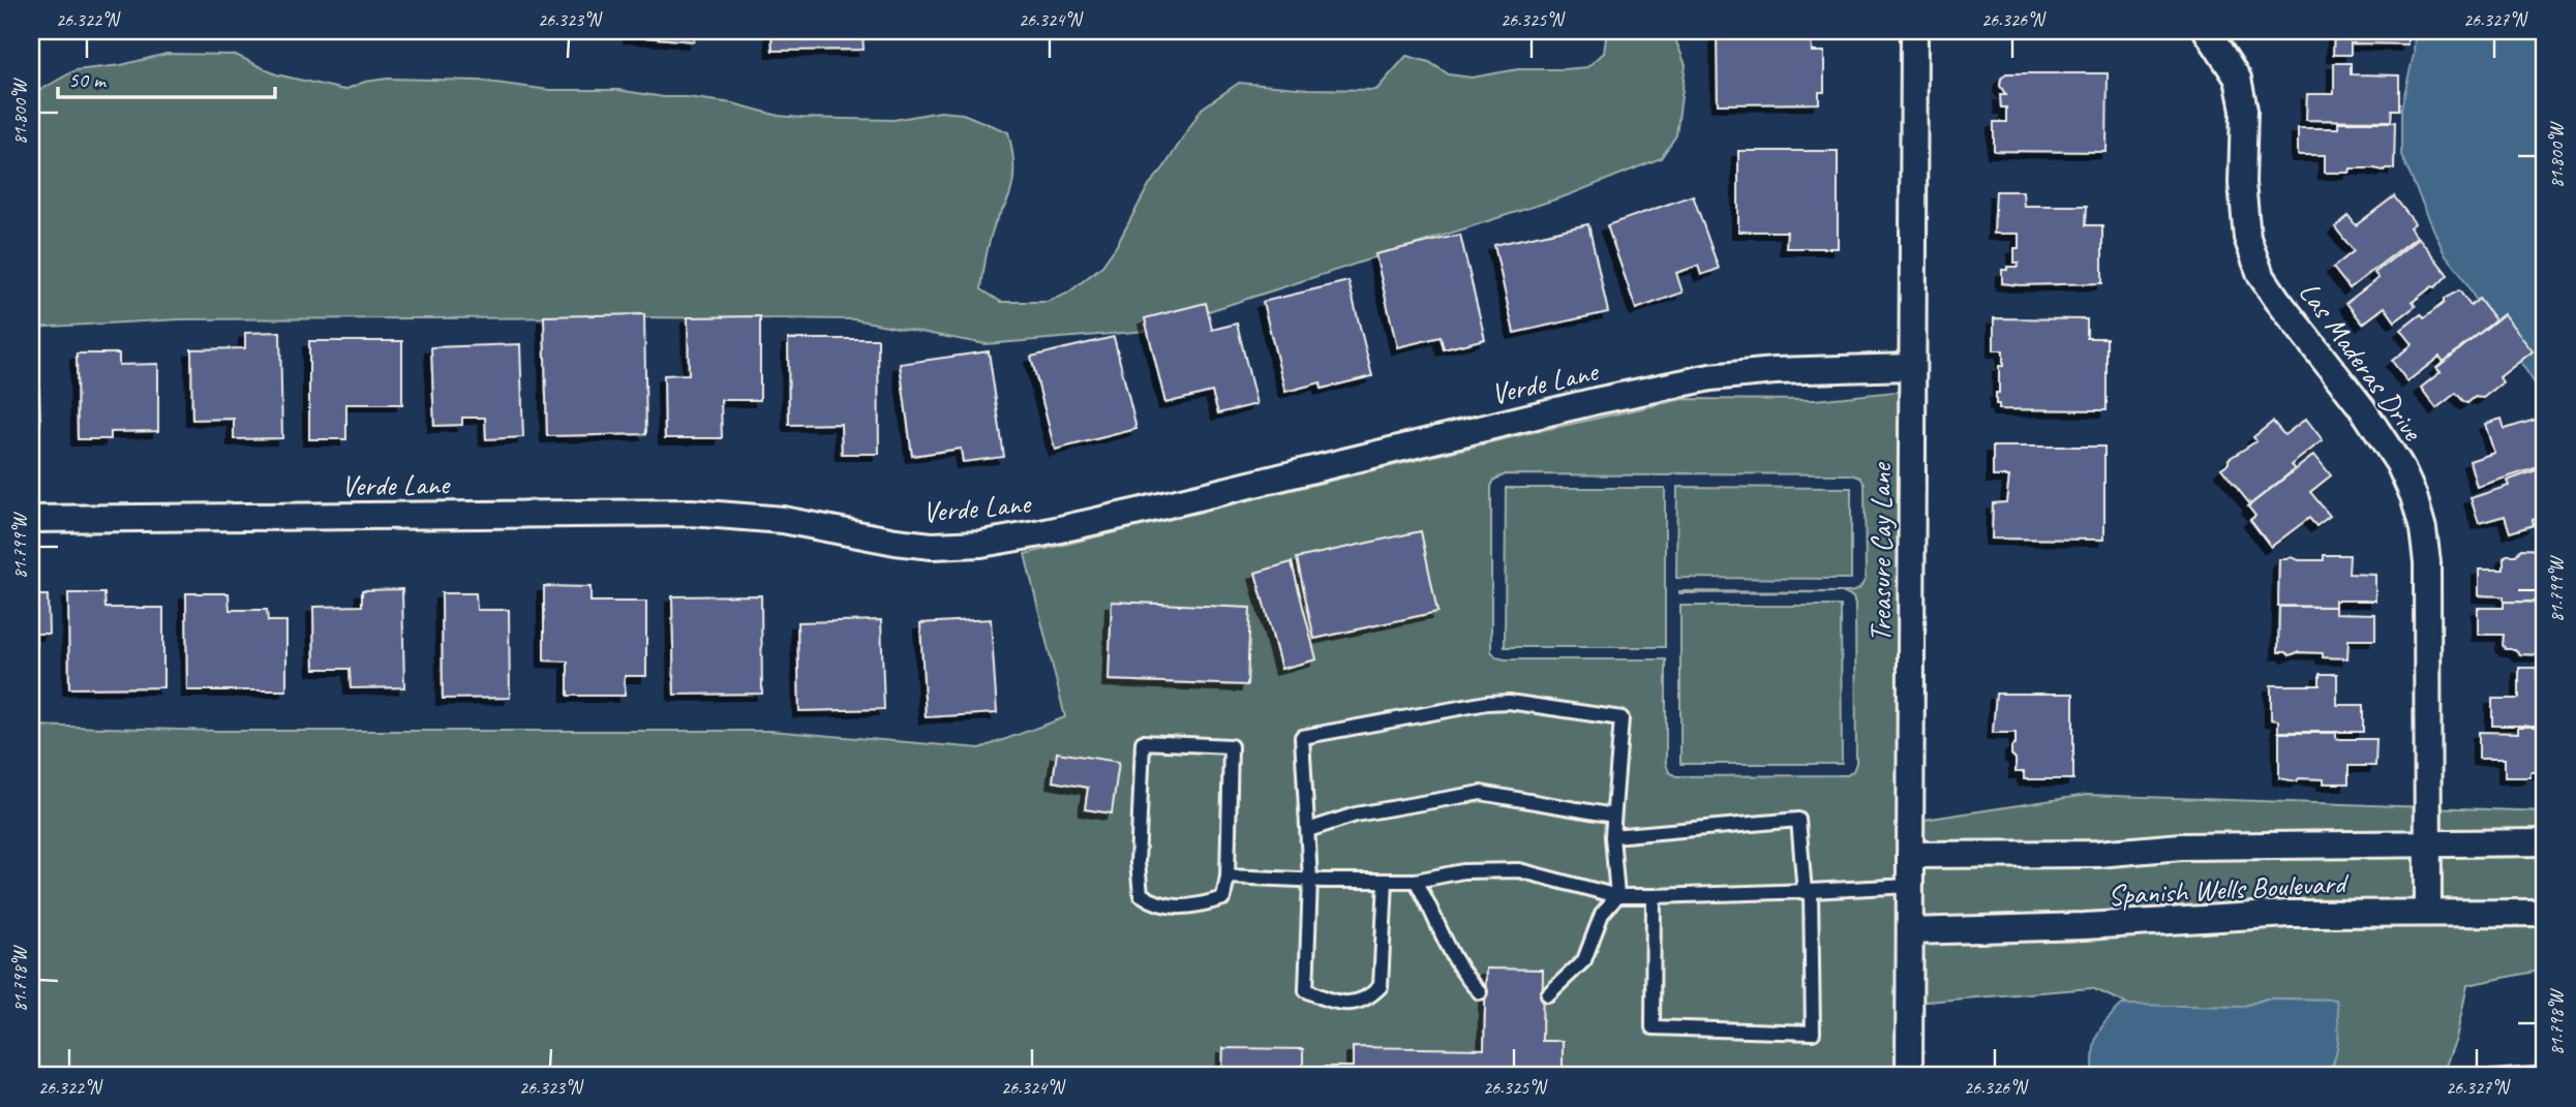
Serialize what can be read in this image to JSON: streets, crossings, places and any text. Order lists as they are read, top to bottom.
{
  "streets": {
    "street": [
      "Las Maderas Drive",
      "Verde Lane",
      "Treasure Cay Lane",
      "Spanish Wells Boulevard"
    ]
  },
  "crossings": [
    ["Las Maderas Drive", "Spanish Wells Boulevard"],
    ["Verde Lane", "Treasure Cay Lane"],
    ["Treasure Cay Lane", "Spanish Wells Boulevard"]
  ],
  "scale_bar": "50 m",
  "coordinates": [
    "26.322°N",
    "26.323°N",
    "26.324°N",
    "26.325°N",
    "26.326°N",
    "26.327°N",
    "81.800°W",
    "81.799°W",
    "81.798°W"
  ]
}
